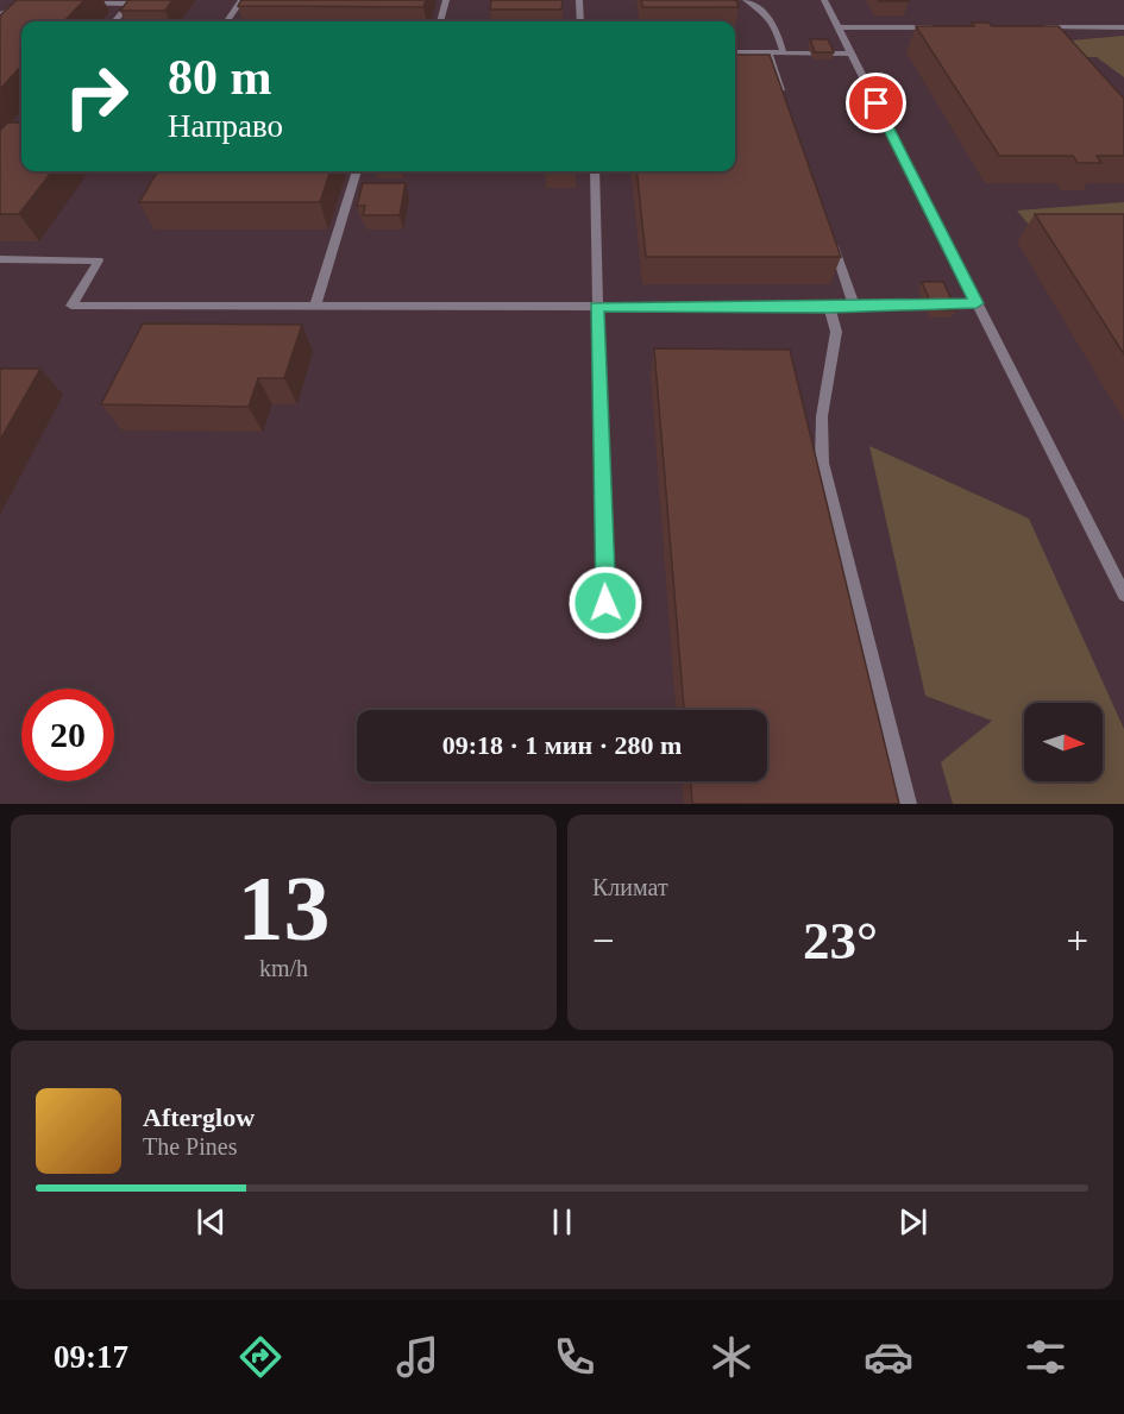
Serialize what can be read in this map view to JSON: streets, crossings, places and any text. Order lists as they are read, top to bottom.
{
  "north": "right",
  "page": {
    "turn": ["80 m", "Направо"],
    "limit": "20",
    "trip": "09:18 · 1 мин · 280 m",
    "tile": [
      ["13", "km/h"],
      "Климат"
    ],
    "heat": ["−", "23°", "+"],
    "song": ["Afterglow", "The Pines"],
    "tabs": "09:17"
  }
}
